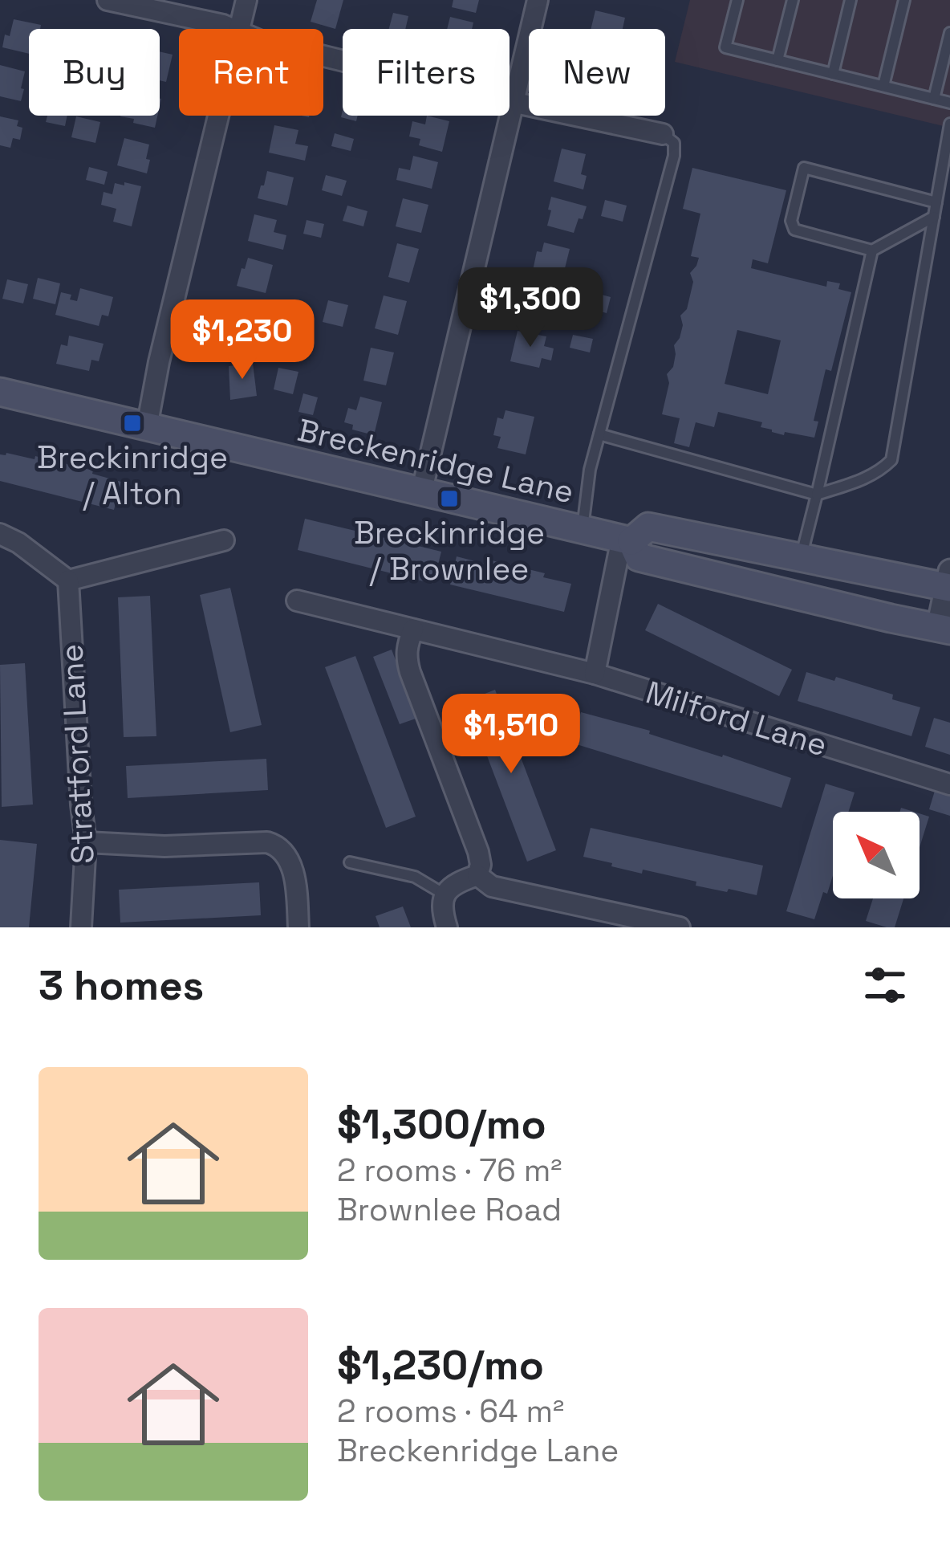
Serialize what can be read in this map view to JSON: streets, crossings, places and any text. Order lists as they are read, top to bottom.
{
  "streets": {
    "main road": ["Breckenridge Lane"],
    "street": ["Milford Lane", "Stratford Lane"]
  },
  "places": {
    "transit": ["Breckinridge / Alton", "Breckinridge / Brownlee"]
  },
  "north": "top left",
  "page": {
    "chip": [
      "Buy",
      "Rent",
      "Filters",
      "New"
    ],
    "price": ["$1,300", "$1,230", "$1,510"],
    "heading": "3 homes",
    "list": [
      {
        "name": "$1,300/mo",
        "note": "2 rooms · 76 m² · Brownlee Road"
      },
      {
        "name": "$1,230/mo",
        "note": "2 rooms · 64 m² · Breckenridge Lane"
      }
    ]
  }
}
